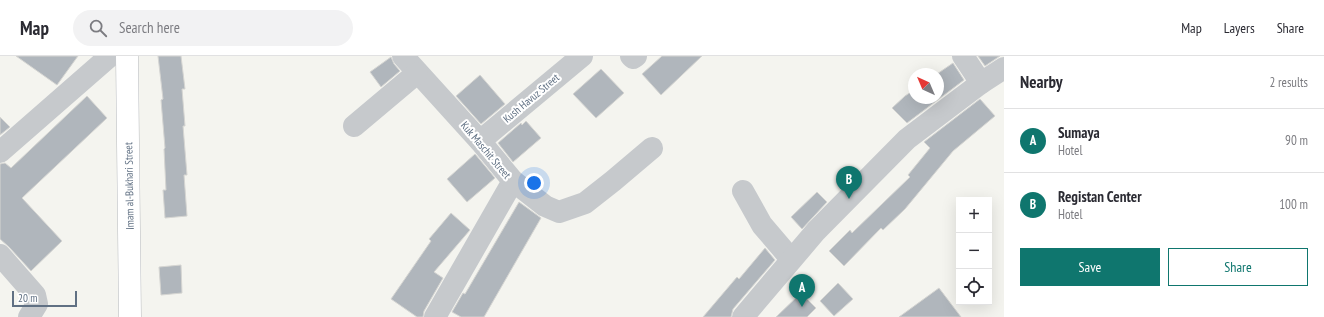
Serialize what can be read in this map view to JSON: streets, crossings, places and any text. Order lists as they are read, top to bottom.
{
  "streets": {
    "main road": ["Imam al-Bukhari Street"],
    "lane": ["Kush Havuz Street", "Kuk Maschit Street"]
  },
  "crossings": [
    ["Kush Havuz Street", "Kuk Maschit Street"]
  ],
  "scale_bar": "20 m",
  "north": "top left",
  "page": {
    "header": "Map",
    "search": "Search here",
    "nav": ["Map", "Layers", "Share"],
    "heading": ["Nearby", "2 results"],
    "list": [
      {
        "mark": "A",
        "name": "Sumaya",
        "note": "Hotel",
        "value": "90 m"
      },
      {
        "mark": "B",
        "name": "Registan Center",
        "note": "Hotel",
        "value": "100 m"
      }
    ],
    "pins": ["B", "A"],
    "map_buttons": ["+", "−"],
    "buttons": ["Save", "Share"],
    "scale": "20 m"
  }
}
